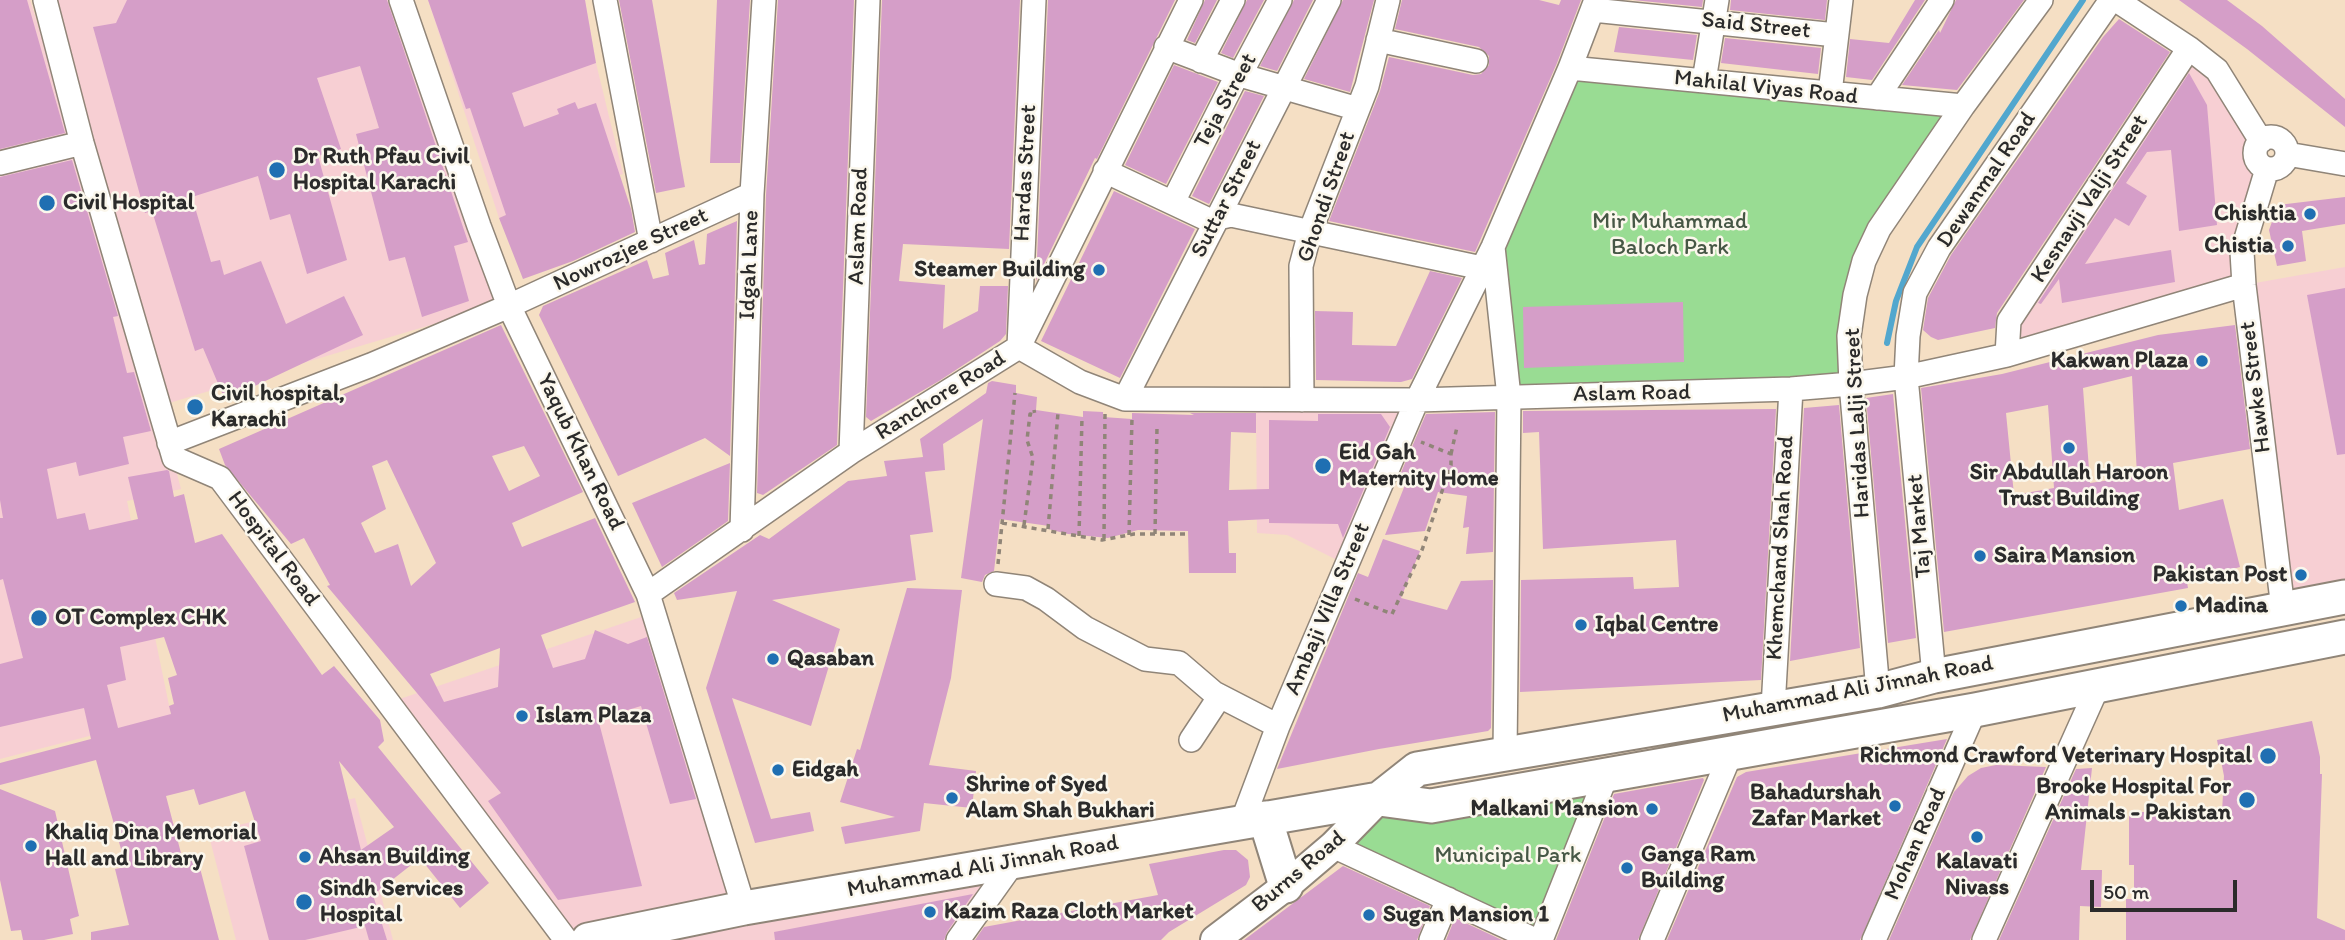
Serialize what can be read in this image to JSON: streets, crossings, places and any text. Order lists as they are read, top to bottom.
{
  "streets": {
    "highway": ["Muhammad Ali Jinnah Road"],
    "main road": ["Burns Road"],
    "street": [
      "Said Street",
      "Mahilal Viyas Road",
      "Teja Street",
      "Hardas Street",
      "Dewanmal Road",
      "Ghondi Street",
      "Suttar Street",
      "Kesnavji Valji Street",
      "Aslam Road",
      "Nowrozjee Street",
      "Idgah Lane",
      "Hawke Street",
      "Ranchore Road",
      "Haridas Lalji Street",
      "Yaqub Khan Road",
      "Taj Market",
      "Khemchand Shah Road",
      "Hospital Road",
      "Ambaji Villa Street",
      "Mohan Road"
    ]
  },
  "crossings": [
    ["Said Street", "Ambaji Villa Street"],
    ["Mahilal Viyas Road", "Haridas Lalji Street"],
    ["Mahilal Viyas Road", "Ambaji Villa Street"],
    ["Hardas Street", "Aslam Road"],
    ["Hardas Street", "Ranchore Road"],
    ["Dewanmal Road", "Aslam Road"],
    ["Dewanmal Road", "Taj Market"],
    ["Ghondi Street", "Aslam Road"],
    ["Suttar Street", "Aslam Road"],
    ["Kesnavji Valji Street", "Aslam Road"],
    ["Aslam Road", "Hawke Street"],
    ["Aslam Road", "Ranchore Road"],
    ["Aslam Road", "Haridas Lalji Street"],
    ["Aslam Road", "Taj Market"],
    ["Aslam Road", "Khemchand Shah Road"],
    ["Aslam Road", "Ambaji Villa Street"],
    ["Nowrozjee Street", "Idgah Lane"],
    ["Nowrozjee Street", "Yaqub Khan Road"],
    ["Nowrozjee Street", "Hospital Road"],
    ["Idgah Lane", "Ranchore Road"],
    ["Hawke Street", "Muhammad Ali Jinnah Road"],
    ["Ranchore Road", "Yaqub Khan Road"],
    ["Haridas Lalji Street", "Muhammad Ali Jinnah Road"],
    ["Yaqub Khan Road", "Muhammad Ali Jinnah Road"],
    ["Taj Market", "Muhammad Ali Jinnah Road"],
    ["Khemchand Shah Road", "Muhammad Ali Jinnah Road"],
    ["Ambaji Villa Street", "Muhammad Ali Jinnah Road"],
    ["Muhammad Ali Jinnah Road", "Mohan Road"],
    ["Muhammad Ali Jinnah Road", "Burns Road"]
  ],
  "parks": ["Mir Muhammad Baloch Park", "Municipal Park"],
  "places": [
    "Dr Ruth Pfau Civil Hospital Karachi",
    "Civil Hospital",
    "Chishtia",
    "Chistia",
    "Steamer Building",
    "Kakwan Plaza",
    "Civil hospital, Karachi",
    "Sir Abdullah Haroon Trust Building",
    "Eid Gah Maternity Home",
    "Saira Mansion",
    "Pakistan Post",
    "Madina",
    "OT Complex CHK",
    "Iqbal Centre",
    "Qasaban",
    "Islam Plaza",
    "Richmond Crawford Veterinary Hospital",
    "Eidgah",
    "Shrine of Syed Alam Shah Bukhari",
    "Brooke Hospital For Animals - Pakistan",
    "Bahadurshah Zafar Market",
    "Malkani Mansion",
    "Kalavati Nivass",
    "Khaliq Dina Memorial Hall and Library",
    "Ahsan Building",
    "Ganga Ram Building",
    "Sindh Services Hospital",
    "Kazim Raza Cloth Market",
    "Sugan Mansion 1"
  ],
  "scale_bar": "50 m"
}
